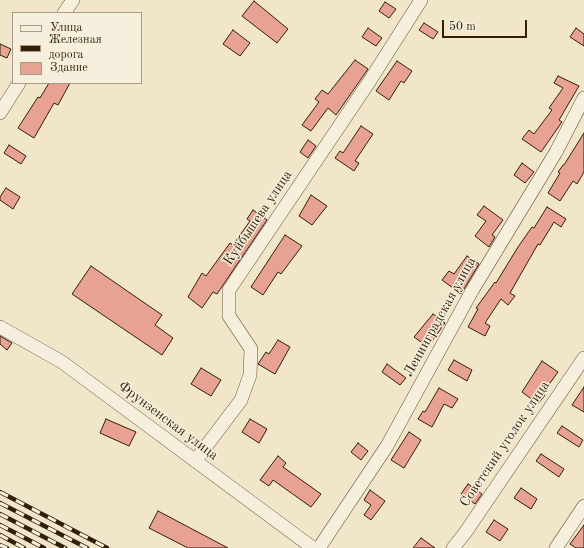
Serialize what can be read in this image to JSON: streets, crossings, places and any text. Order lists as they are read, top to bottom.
{
  "streets": {
    "street": [
      "Куйбышева улица",
      "Ленинградская улица",
      "Фрунзенская улица",
      "Советский уголок улица"
    ]
  },
  "crossings": [
    ["Куйбышева улица", "Фрунзенская улица"]
  ],
  "legend": ["Улица", "Железная дорога", "Здание"],
  "scale_bar": "50 m"
}
